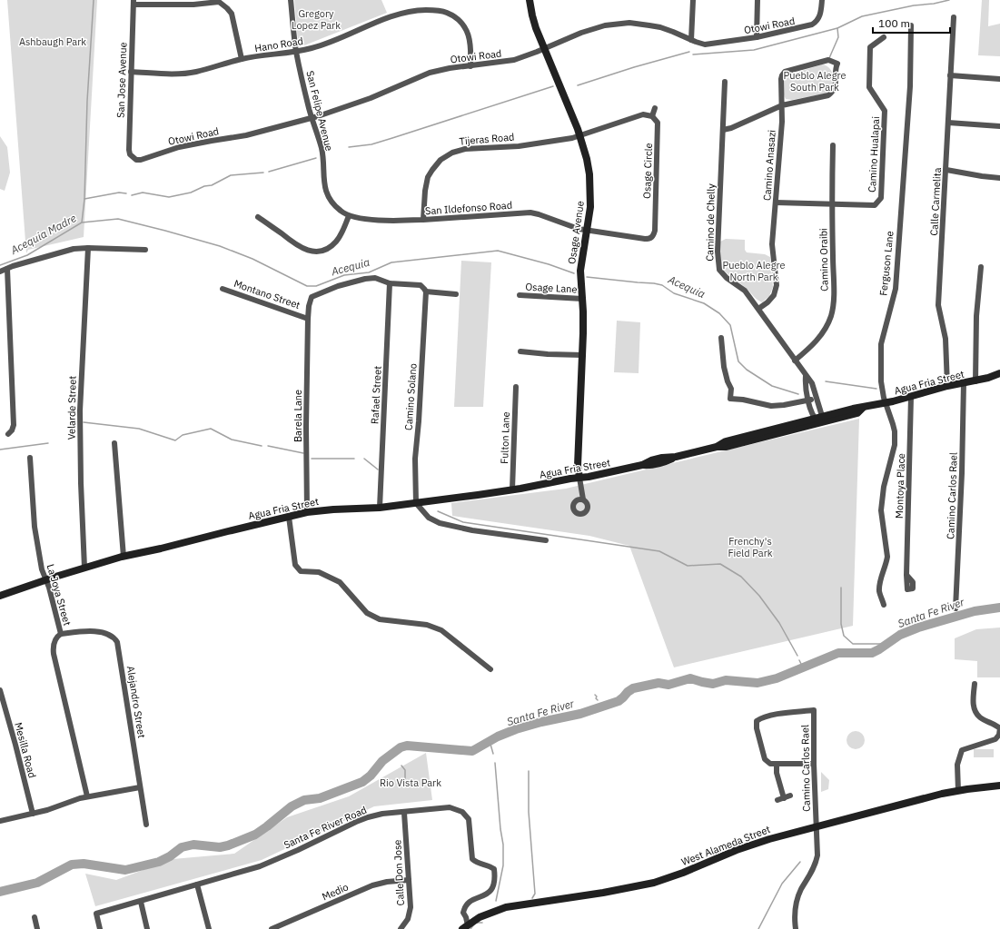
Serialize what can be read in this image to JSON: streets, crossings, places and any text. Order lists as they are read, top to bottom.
{
  "streets": {
    "street": [
      "Otowi Road",
      "Hano Road",
      "San Jose Avenue",
      "San Felipe Avenue",
      "Tijeras Road",
      "Camino Hualapai",
      "Camino Anasazi",
      "Osage Circle",
      "Calle Carmelita",
      "San Ildefonso Road",
      "Camino de Chelly",
      "Osage Avenue",
      "Camino Oraibi",
      "Ferguson Lane",
      "Osage Lane",
      "Montano Street",
      "Agua Fria Street",
      "Rafael Street",
      "Camino Solano",
      "Velarde Street",
      "Barela Lane",
      "Fulton Lane",
      "Montoya Place",
      "Camino Carlos Rael",
      "La Joya Street",
      "Alejandro Street",
      "Mesilla Road",
      "Santa Fe River Road",
      "West Alameda Street",
      "Calle Don Jose",
      "Medio"
    ]
  },
  "crossings": [
    ["Otowi Road", "Hano Road"],
    ["Otowi Road", "San Jose Avenue"],
    ["Otowi Road", "San Felipe Avenue"],
    ["Otowi Road", "Osage Avenue"],
    ["Hano Road", "San Jose Avenue"],
    ["Hano Road", "San Felipe Avenue"],
    ["San Felipe Avenue", "San Ildefonso Road"],
    ["Tijeras Road", "San Ildefonso Road"],
    ["Tijeras Road", "Osage Avenue"],
    ["Camino Hualapai", "Camino Anasazi"],
    ["Camino Hualapai", "Camino Oraibi"],
    ["Camino Anasazi", "Camino de Chelly"],
    ["Osage Circle", "San Ildefonso Road"],
    ["Osage Circle", "Osage Avenue"],
    ["Calle Carmelita", "Agua Fria Street"],
    ["San Ildefonso Road", "Osage Avenue"],
    ["Camino de Chelly", "Camino Oraibi"],
    ["Camino de Chelly", "Agua Fria Street"],
    ["Osage Avenue", "Osage Lane"],
    ["Osage Avenue", "Agua Fria Street"],
    ["Ferguson Lane", "Agua Fria Street"],
    ["Montano Street", "Rafael Street"],
    ["Montano Street", "Barela Lane"],
    ["Agua Fria Street", "Rafael Street"],
    ["Agua Fria Street", "Camino Solano"],
    ["Agua Fria Street", "Velarde Street"],
    ["Agua Fria Street", "Barela Lane"],
    ["Agua Fria Street", "Fulton Lane"],
    ["Agua Fria Street", "Montoya Place"],
    ["Agua Fria Street", "Camino Carlos Rael"],
    ["Agua Fria Street", "La Joya Street"],
    ["Camino Carlos Rael", "West Alameda Street"],
    ["La Joya Street", "Alejandro Street"],
    ["Santa Fe River Road", "West Alameda Street"],
    ["Santa Fe River Road", "Calle Don Jose"],
    ["Calle Don Jose", "Medio"]
  ],
  "water": ["Acequia Madre", "Acequia", "Santa Fe River"],
  "parks": [
    "Gregory Lopez Park",
    "Ashbaugh Park",
    "Pueblo Alegre South Park",
    "Pueblo Alegre North Park",
    "Frenchy's Field Park",
    "Rio Vista Park"
  ],
  "scale_bar": "100 m"
}
